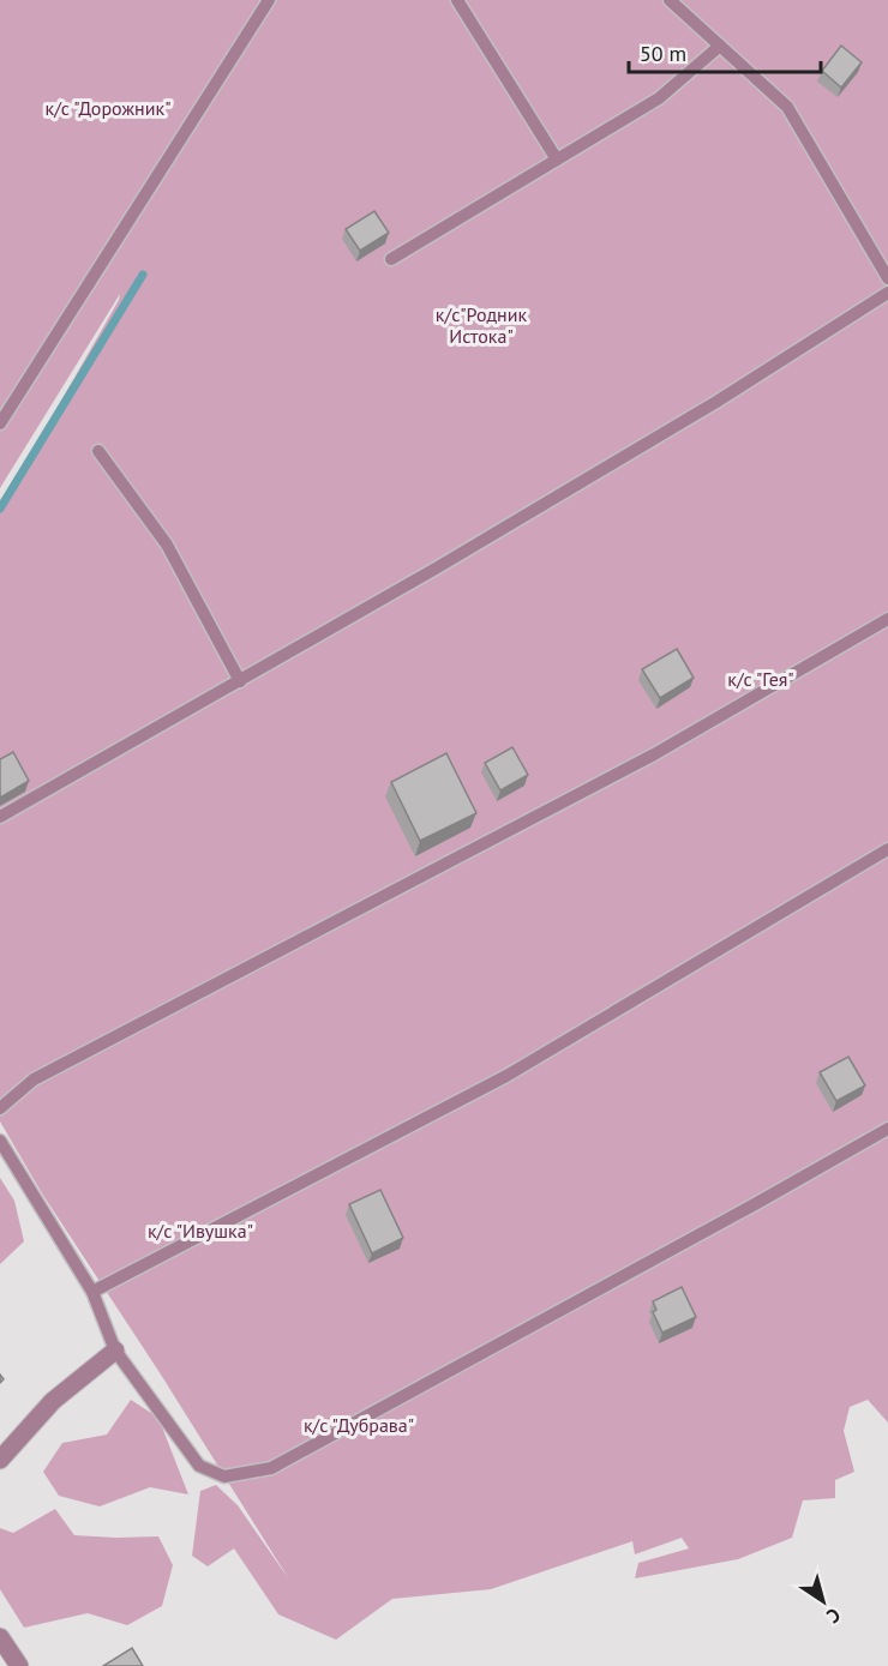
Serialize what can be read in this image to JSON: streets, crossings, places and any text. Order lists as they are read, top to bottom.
{
  "parks": [
    "к/с \"Дорожник\"",
    "к/с\"Родник Истока\"",
    "к/с \"Гея\"",
    "к/с \"Ивушка\"",
    "к/с \"Дубрава\""
  ],
  "scale_bar": "50 m",
  "north": "bottom right"
}
